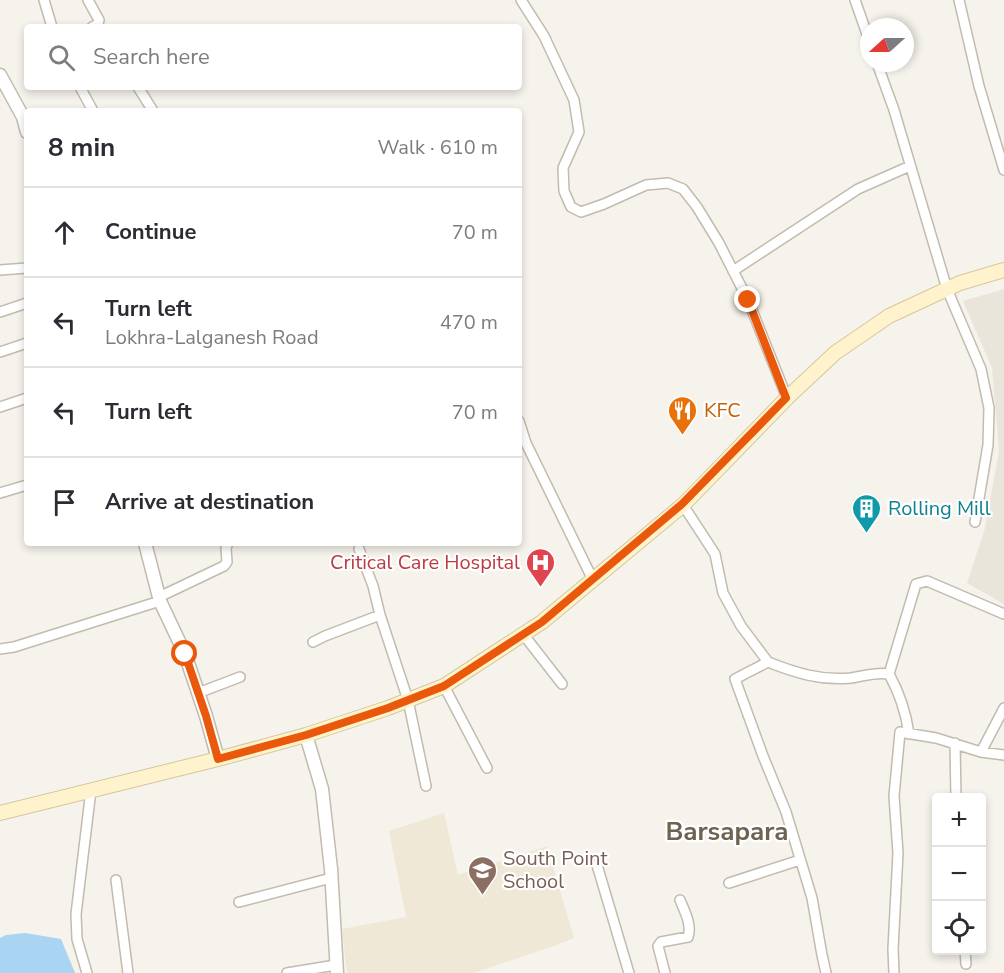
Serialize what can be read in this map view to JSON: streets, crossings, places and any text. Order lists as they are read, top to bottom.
{
  "districts": ["Barsapara"],
  "places": {
    "restaurant": ["KFC"],
    "building": ["Rolling Mill"],
    "hospital": ["Critical Care Hospital"],
    "school or university": ["South Point School"]
  },
  "north": "left",
  "page": {
    "search": "Search here",
    "heading": ["8 min", "Walk · 610 m"],
    "list": [
      ["Continue", "70 m"],
      ["Turn left", "Lokhra-Lalganesh Road", "470 m"],
      ["Turn left", "70 m"],
      "Arrive at destination"
    ],
    "map_buttons": ["+", "−"]
  }
}
